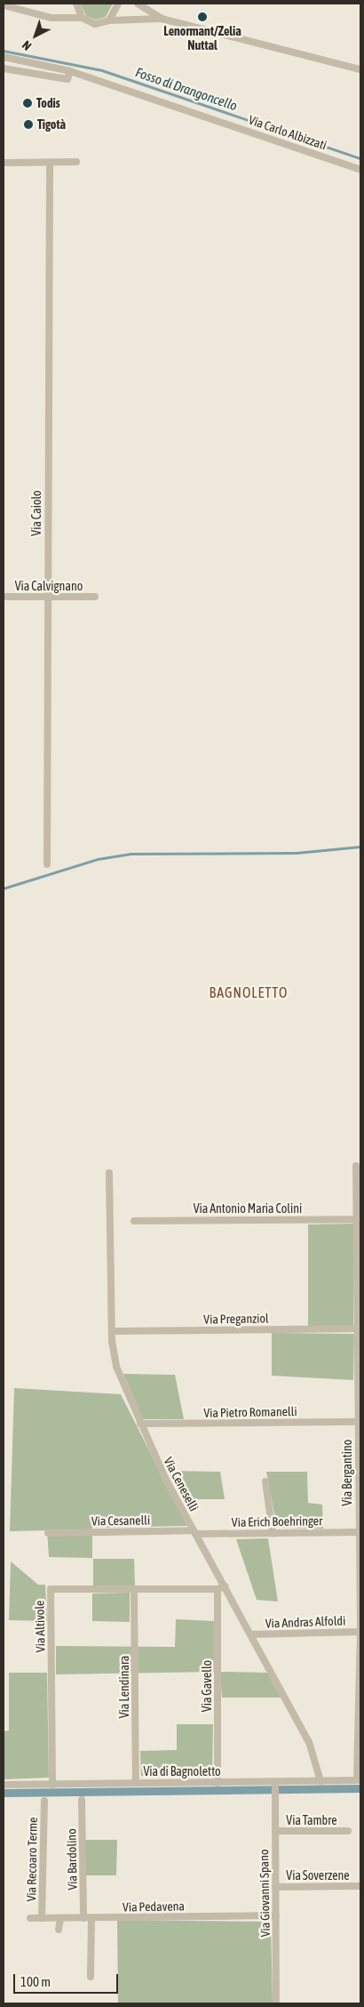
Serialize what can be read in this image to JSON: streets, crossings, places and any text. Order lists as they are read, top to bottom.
{
  "streets": {
    "street": [
      "Via Carlo Albizzati",
      "Via Caiolo",
      "Via Calvignano",
      "Via Antonio Maria Colini",
      "Via Preganziol",
      "Via Pietro Romanelli",
      "Via Bergantino",
      "Via Ceneselli",
      "Via Cesanelli",
      "Via Erich Boehringer",
      "Via Andras Alfoldi",
      "Via Altivole",
      "Via Gavello",
      "Via Lendinara",
      "Via di Bagnoletto",
      "Via Tambre",
      "Via Recoaro Terme",
      "Via Bardolino",
      "Via Soverzene",
      "Via Giovanni Spano",
      "Via Pedavena"
    ]
  },
  "crossings": [
    ["Via Caiolo", "Via Calvignano"],
    ["Via Antonio Maria Colini", "Via Bergantino"],
    ["Via Preganziol", "Via Bergantino"],
    ["Via Preganziol", "Via Ceneselli"],
    ["Via Pietro Romanelli", "Via Bergantino"],
    ["Via Pietro Romanelli", "Via Ceneselli"],
    ["Via Bergantino", "Via Erich Boehringer"],
    ["Via Bergantino", "Via Andras Alfoldi"],
    ["Via Bergantino", "Via di Bagnoletto"],
    ["Via Ceneselli", "Via Cesanelli"],
    ["Via Ceneselli", "Via Erich Boehringer"],
    ["Via Ceneselli", "Via Andras Alfoldi"],
    ["Via Ceneselli", "Via Altivole"],
    ["Via Ceneselli", "Via Gavello"],
    ["Via Ceneselli", "Via di Bagnoletto"],
    ["Via Cesanelli", "Via Erich Boehringer"],
    ["Via Altivole", "Via Gavello"],
    ["Via Altivole", "Via Lendinara"],
    ["Via Altivole", "Via di Bagnoletto"],
    ["Via Gavello", "Via di Bagnoletto"],
    ["Via Lendinara", "Via di Bagnoletto"],
    ["Via di Bagnoletto", "Via Giovanni Spano"],
    ["Via Tambre", "Via Giovanni Spano"],
    ["Via Recoaro Terme", "Via Pedavena"],
    ["Via Bardolino", "Via Pedavena"],
    ["Via Soverzene", "Via Giovanni Spano"],
    ["Via Giovanni Spano", "Via Pedavena"]
  ],
  "districts": ["BAGNOLETTO"],
  "water": ["Fosso di Drangoncello"],
  "places": ["Lenormant/Zelia Nuttal", "Todis", "Tigotà"],
  "scale_bar": "100 m",
  "north": "bottom left"
}
